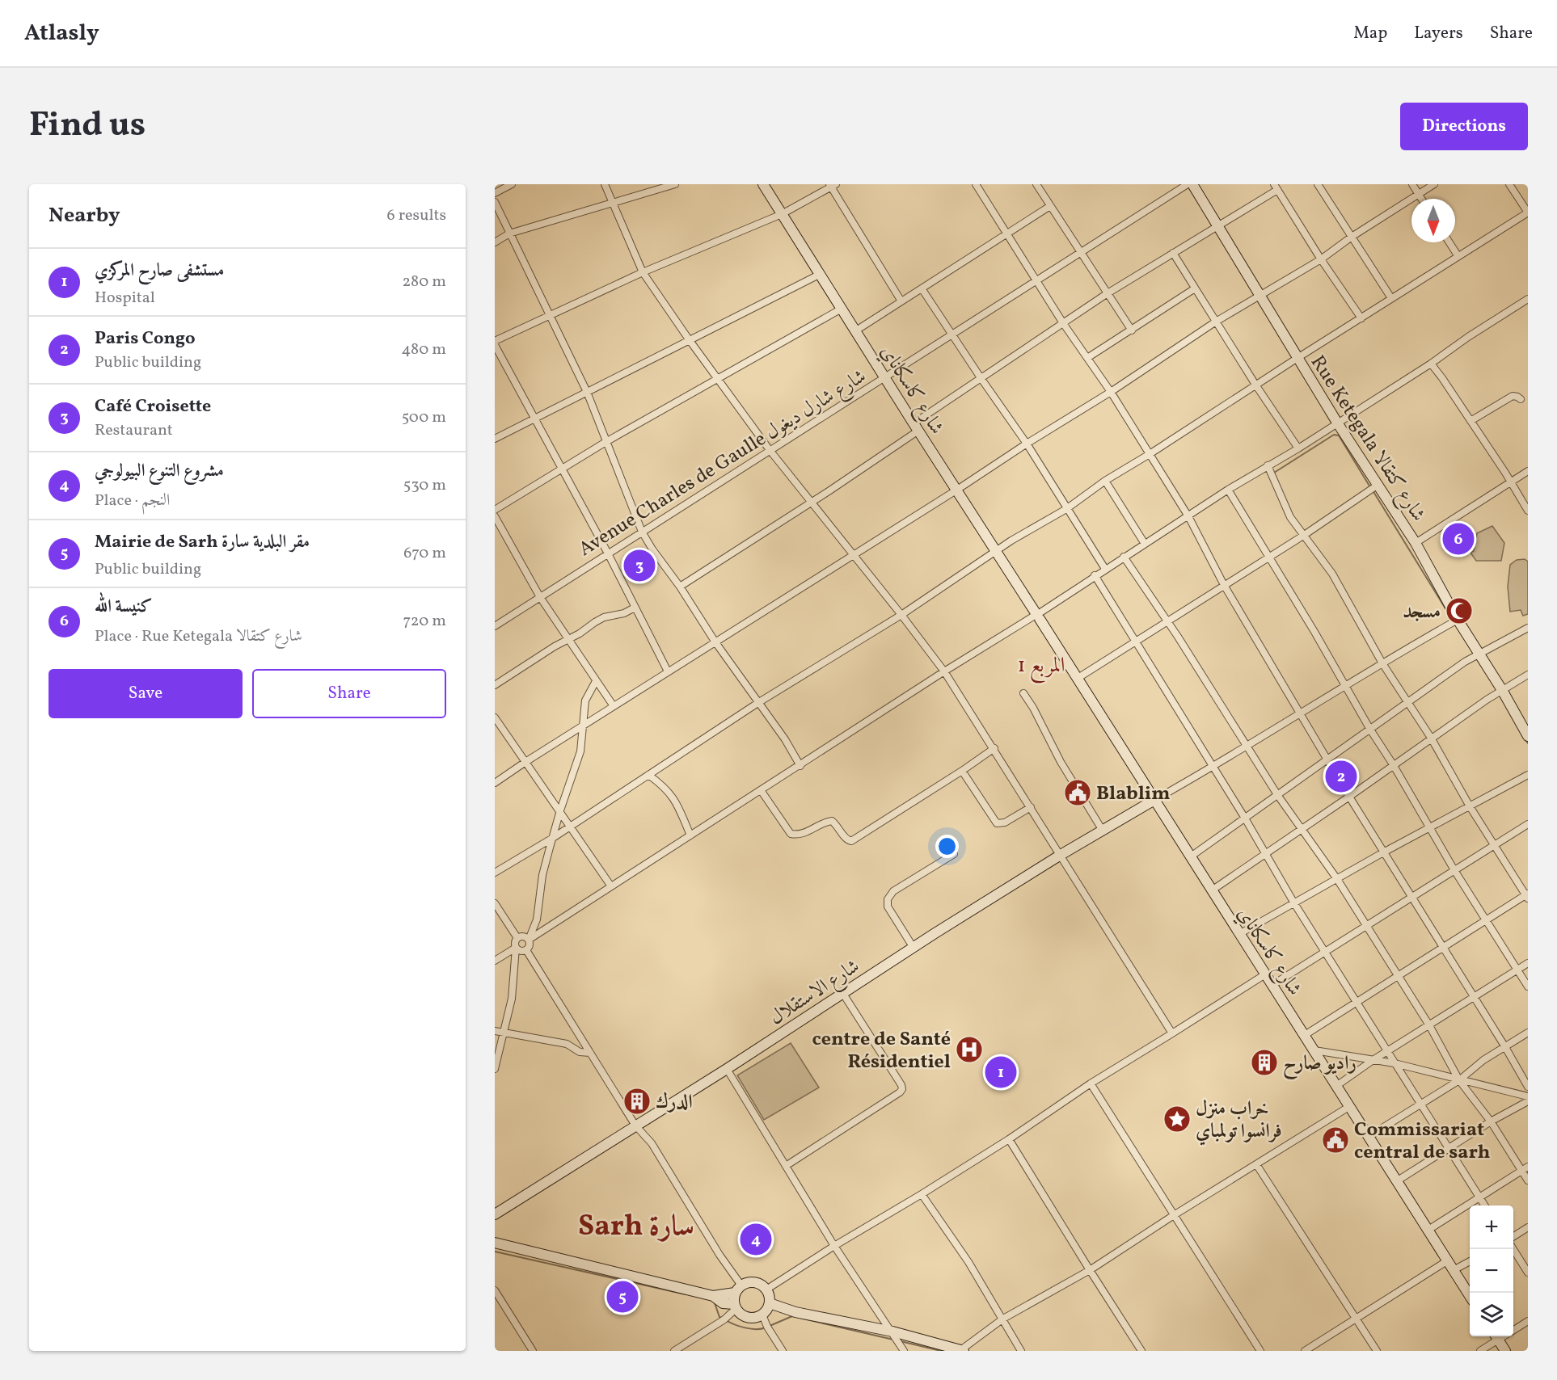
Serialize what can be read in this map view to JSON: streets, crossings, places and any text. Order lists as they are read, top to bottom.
{
  "streets": {
    "street": [
      "شارع كاسكاناي",
      "Rue Ketegala شارع كتقالا",
      "Avenue Charles de Gaulle شارع شارل ديغول",
      "شارع الاستقلال"
    ]
  },
  "crossings": [
    ["شارع كاسكاناي", "Avenue Charles de Gaulle شارع شارل ديغول"],
    ["شارع كاسكاناي", "شارع الاستقلال"]
  ],
  "districts": ["المربع 1", "Sarh سارة"],
  "places": {
    "mosque": ["مسجد"],
    "public building": ["Blablim", "Commissariat central de sarh"],
    "hospital": ["centre de Santé Résidentiel"],
    "building": ["راديو صارح", "الدرك"],
    "place": ["خراب منزل فرانسوا تولمباي"]
  },
  "north": "bottom",
  "page": {
    "header": "Atlasly",
    "nav": ["Map", "Layers", "Share"],
    "title": "Find us",
    "buttons": [
      "Directions",
      ["Save", "Share"]
    ],
    "heading": ["Nearby", "6 results"],
    "list": [
      {
        "mark": "1",
        "name": "مستشفى صارح المركزي",
        "note": "Hospital",
        "value": "280 m"
      },
      {
        "mark": "2",
        "name": "Paris Congo",
        "note": "Public building",
        "value": "480 m"
      },
      {
        "mark": "3",
        "name": "Café Croisette",
        "note": "Restaurant",
        "value": "500 m"
      },
      {
        "mark": "4",
        "name": "مشروع التنوع البيولوجي",
        "note": "Place · النجم",
        "value": "530 m"
      },
      {
        "mark": "5",
        "name": "Mairie de Sarh مقر البلدية سارة",
        "note": "Public building",
        "value": "670 m"
      },
      {
        "mark": "6",
        "name": "كنيسة الله",
        "note": "Place · Rue Ketegala شارع كتقالا",
        "value": "720 m"
      }
    ],
    "pins": [
      "6",
      "3",
      "2",
      "1",
      "4",
      "5"
    ],
    "map_buttons": ["+", "−"]
  }
}
